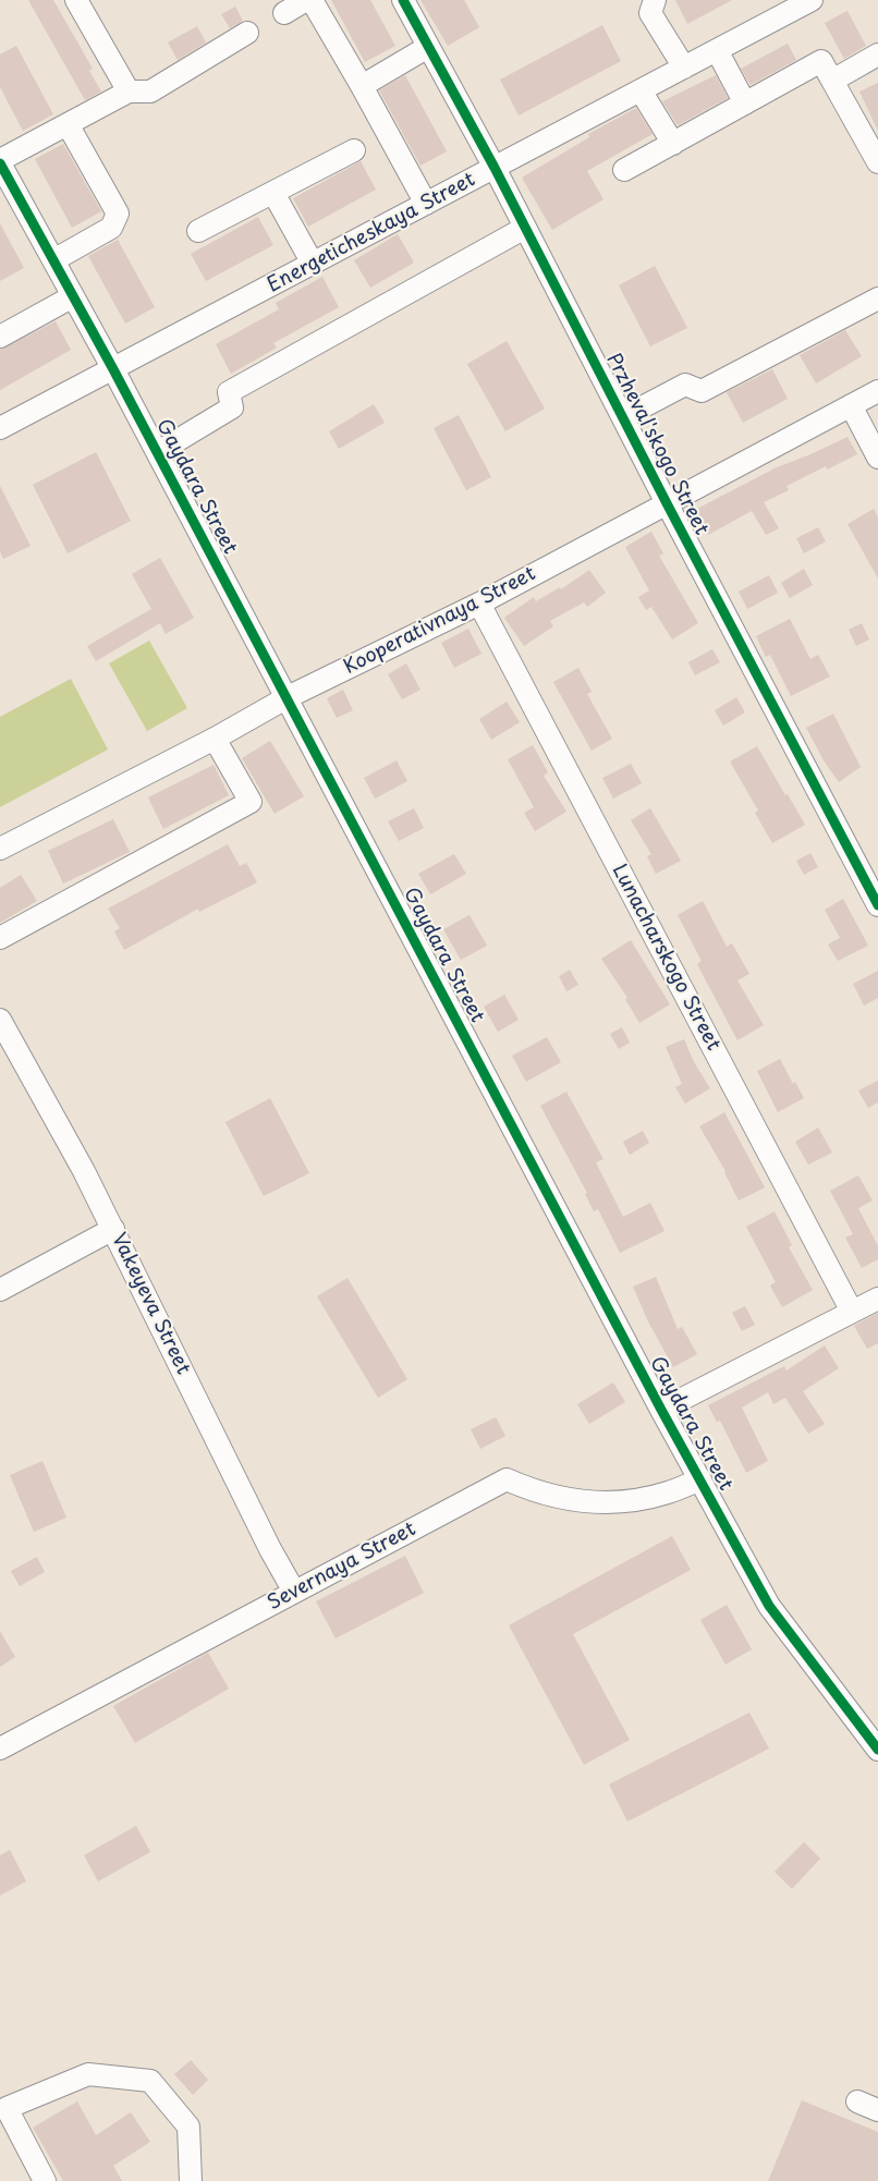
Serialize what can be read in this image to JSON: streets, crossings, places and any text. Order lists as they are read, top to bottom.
{
  "streets": {
    "street": [
      "Energeticheskaya Street",
      "Przheval'skogo Street",
      "Gaydara Street",
      "Kooperativnaya Street",
      "Lunacharskogo Street",
      "Vakeyeva Street",
      "Severnaya Street"
    ]
  },
  "crossings": [
    ["Energeticheskaya Street", "Przheval'skogo Street"],
    ["Energeticheskaya Street", "Gaydara Street"],
    ["Przheval'skogo Street", "Kooperativnaya Street"],
    ["Gaydara Street", "Kooperativnaya Street"],
    ["Gaydara Street", "Severnaya Street"],
    ["Kooperativnaya Street", "Lunacharskogo Street"],
    ["Vakeyeva Street", "Severnaya Street"]
  ]
}
